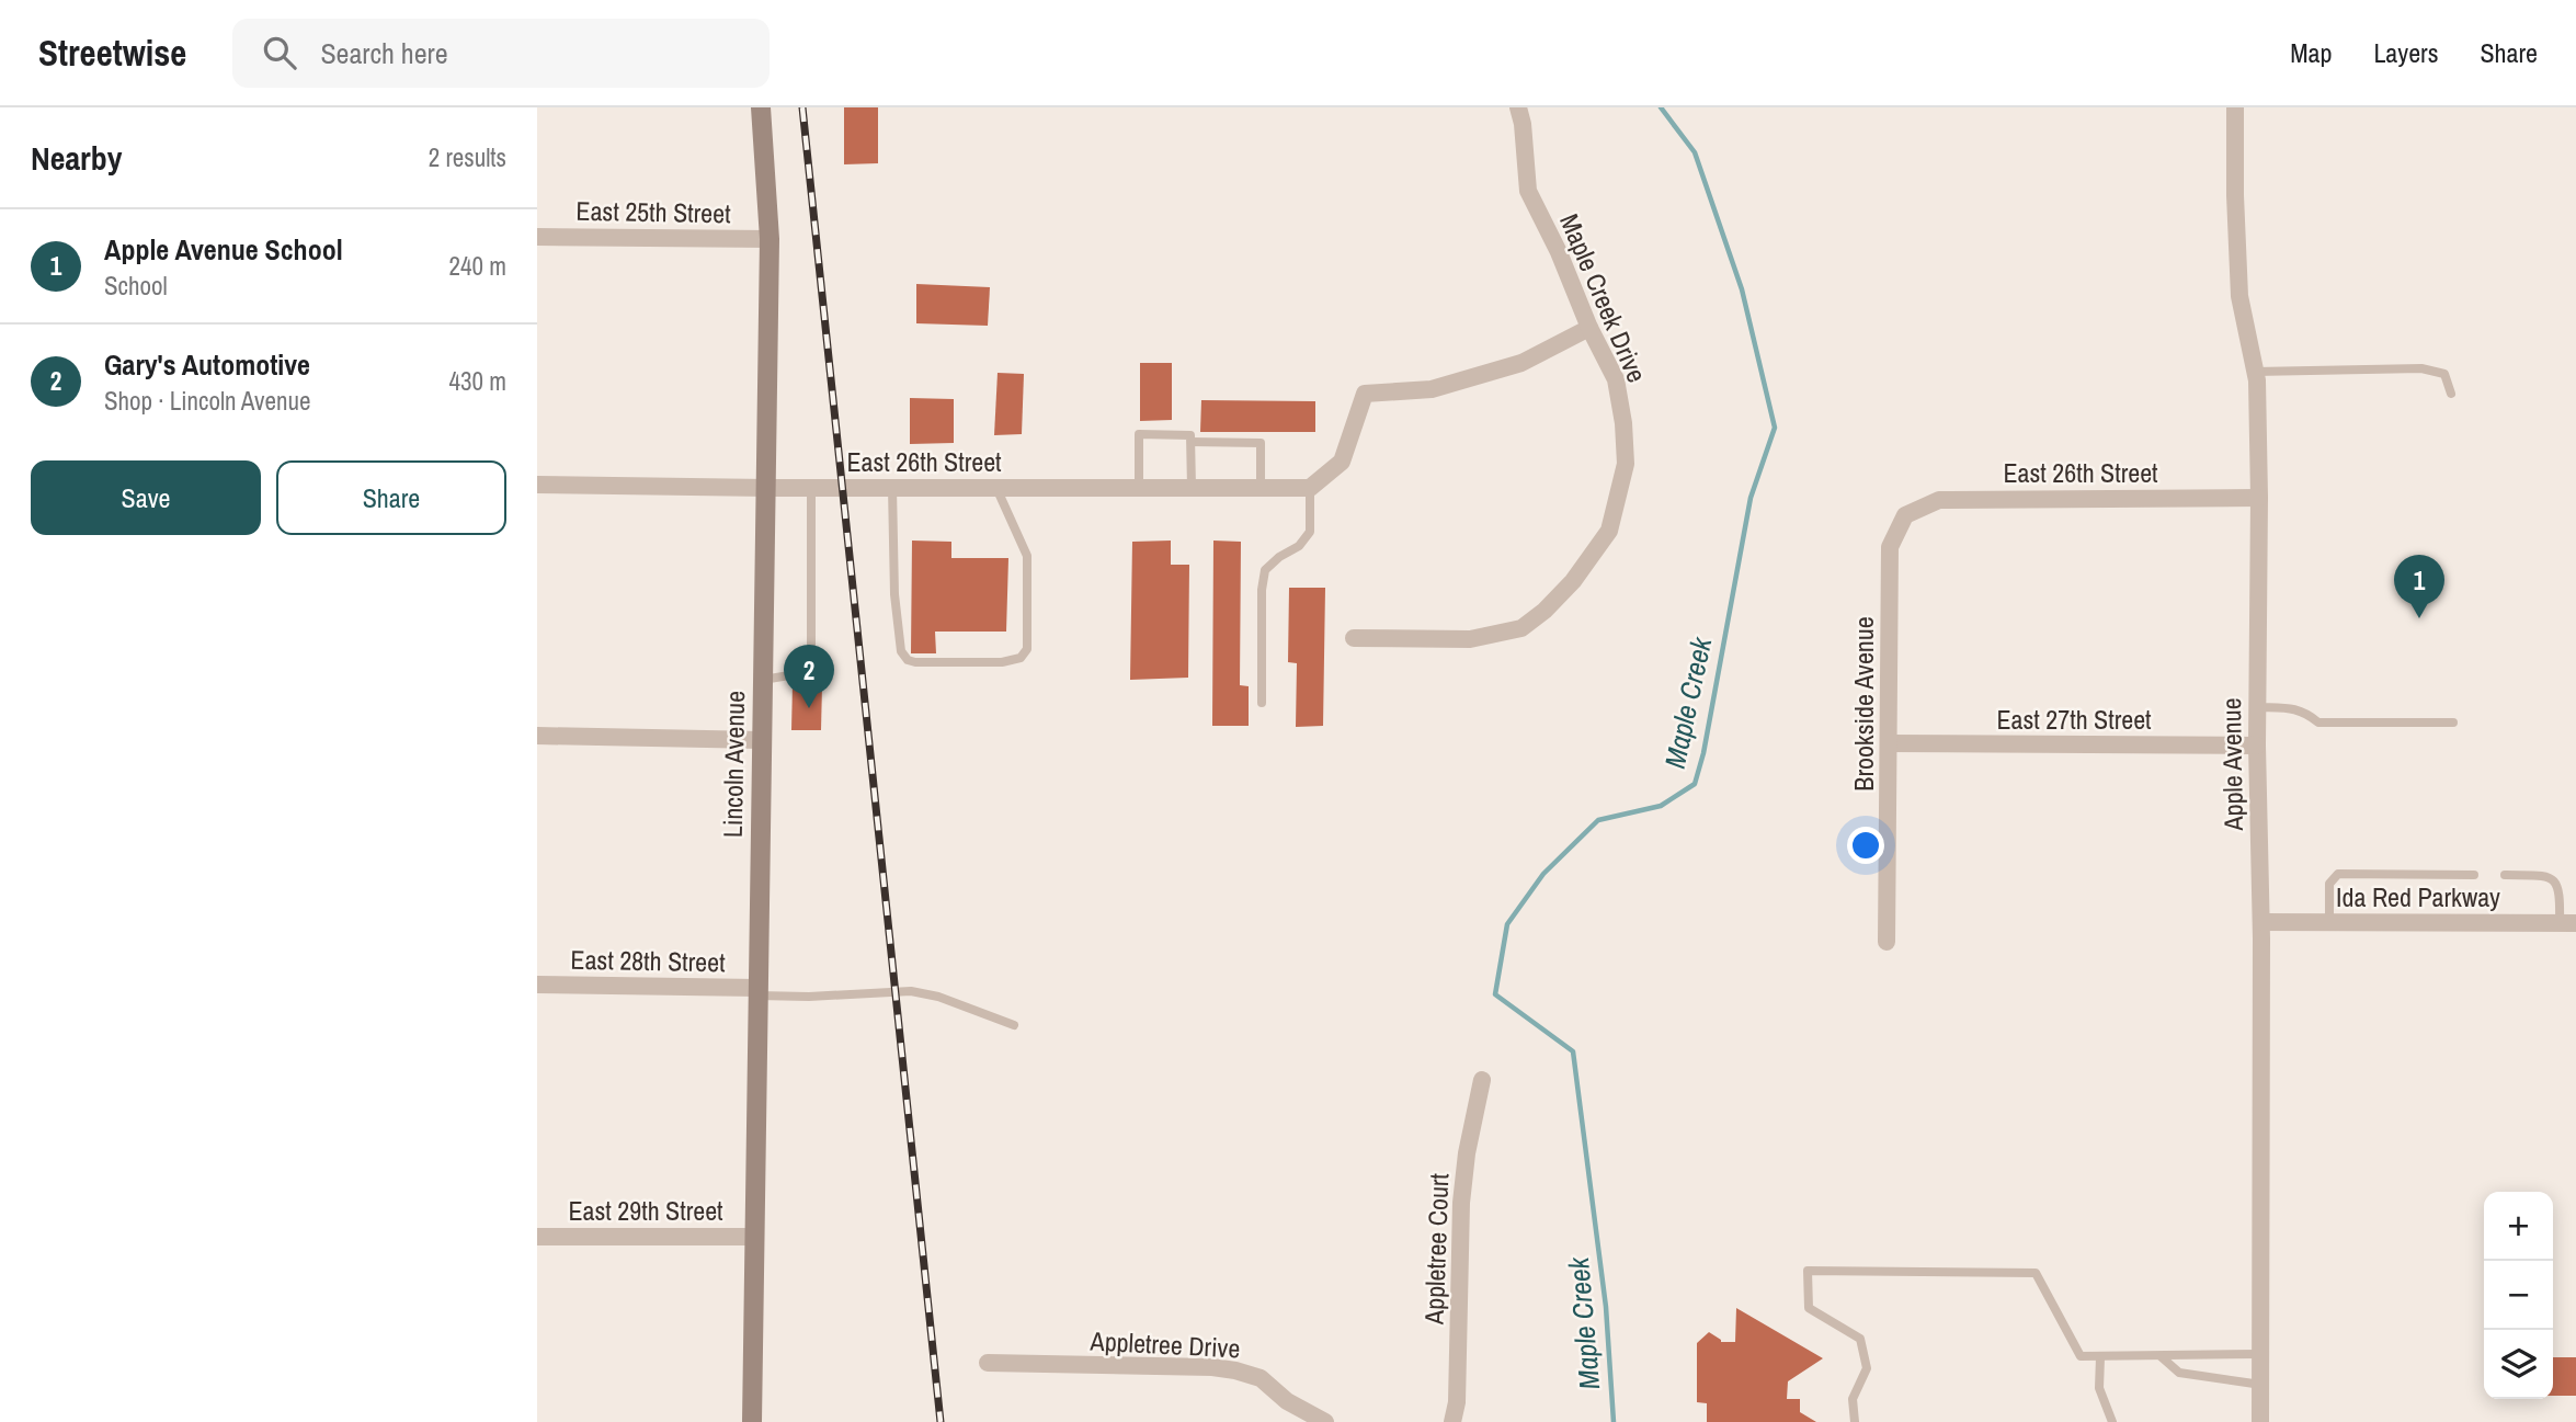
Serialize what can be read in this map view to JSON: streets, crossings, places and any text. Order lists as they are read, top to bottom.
{
  "streets": {
    "street": [
      "East 25th Street",
      "Maple Creek Drive",
      "East 26th Street",
      "Brookside Avenue",
      "East 27th Street",
      "Lincoln Avenue",
      "Apple Avenue",
      "Ida Red Parkway",
      "East 28th Street",
      "East 29th Street",
      "Appletree Court",
      "Appletree Drive"
    ]
  },
  "crossings": [
    ["East 25th Street", "Lincoln Avenue"],
    ["East 26th Street", "Brookside Avenue"],
    ["East 26th Street", "Lincoln Avenue"],
    ["East 26th Street", "Apple Avenue"],
    ["Brookside Avenue", "East 27th Street"],
    ["East 27th Street", "Apple Avenue"],
    ["Lincoln Avenue", "East 28th Street"],
    ["Lincoln Avenue", "East 29th Street"],
    ["Apple Avenue", "Ida Red Parkway"]
  ],
  "water": ["Maple Creek"],
  "page": {
    "header": "Streetwise",
    "search": "Search here",
    "nav": ["Map", "Layers", "Share"],
    "heading": ["Nearby", "2 results"],
    "list": [
      {
        "mark": "1",
        "name": "Apple Avenue School",
        "note": "School",
        "value": "240 m"
      },
      {
        "mark": "2",
        "name": "Gary's Automotive",
        "note": "Shop · Lincoln Avenue",
        "value": "430 m"
      }
    ],
    "buttons": ["Save", "Share"],
    "pins": ["1", "2"],
    "map_buttons": ["+", "−"]
  }
}
